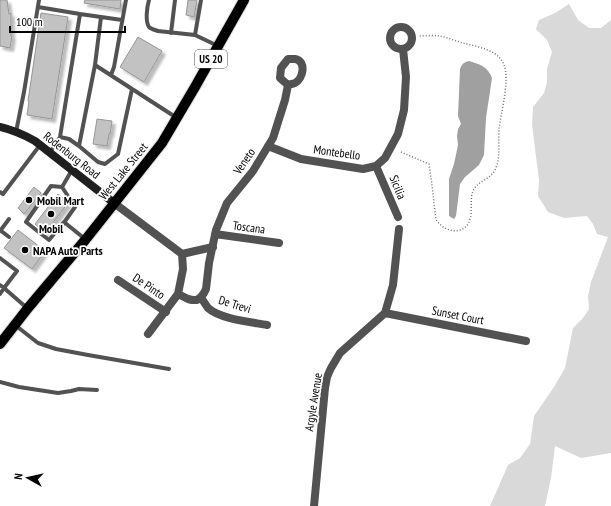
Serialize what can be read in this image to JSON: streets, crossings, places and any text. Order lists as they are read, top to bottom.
{
  "streets": {
    "main road": ["US 20", "West Lake Street"],
    "street": [
      "Montebello",
      "Rodenburg Road",
      "Veneto",
      "Sicilia",
      "Toscana",
      "De Pinto",
      "De Trevi",
      "Sunset Court",
      "Argyle Avenue"
    ]
  },
  "crossings": [
    ["Montebello", "Veneto"],
    ["Montebello", "Sicilia"],
    ["Rodenburg Road", "West Lake Street"],
    ["Veneto", "Toscana"],
    ["Veneto", "De Trevi"],
    ["Sunset Court", "Argyle Avenue"]
  ],
  "places": ["Mobil Mart", "Mobil", "NAPA Auto Parts"],
  "scale_bar": "100 m",
  "north": "left"
}
